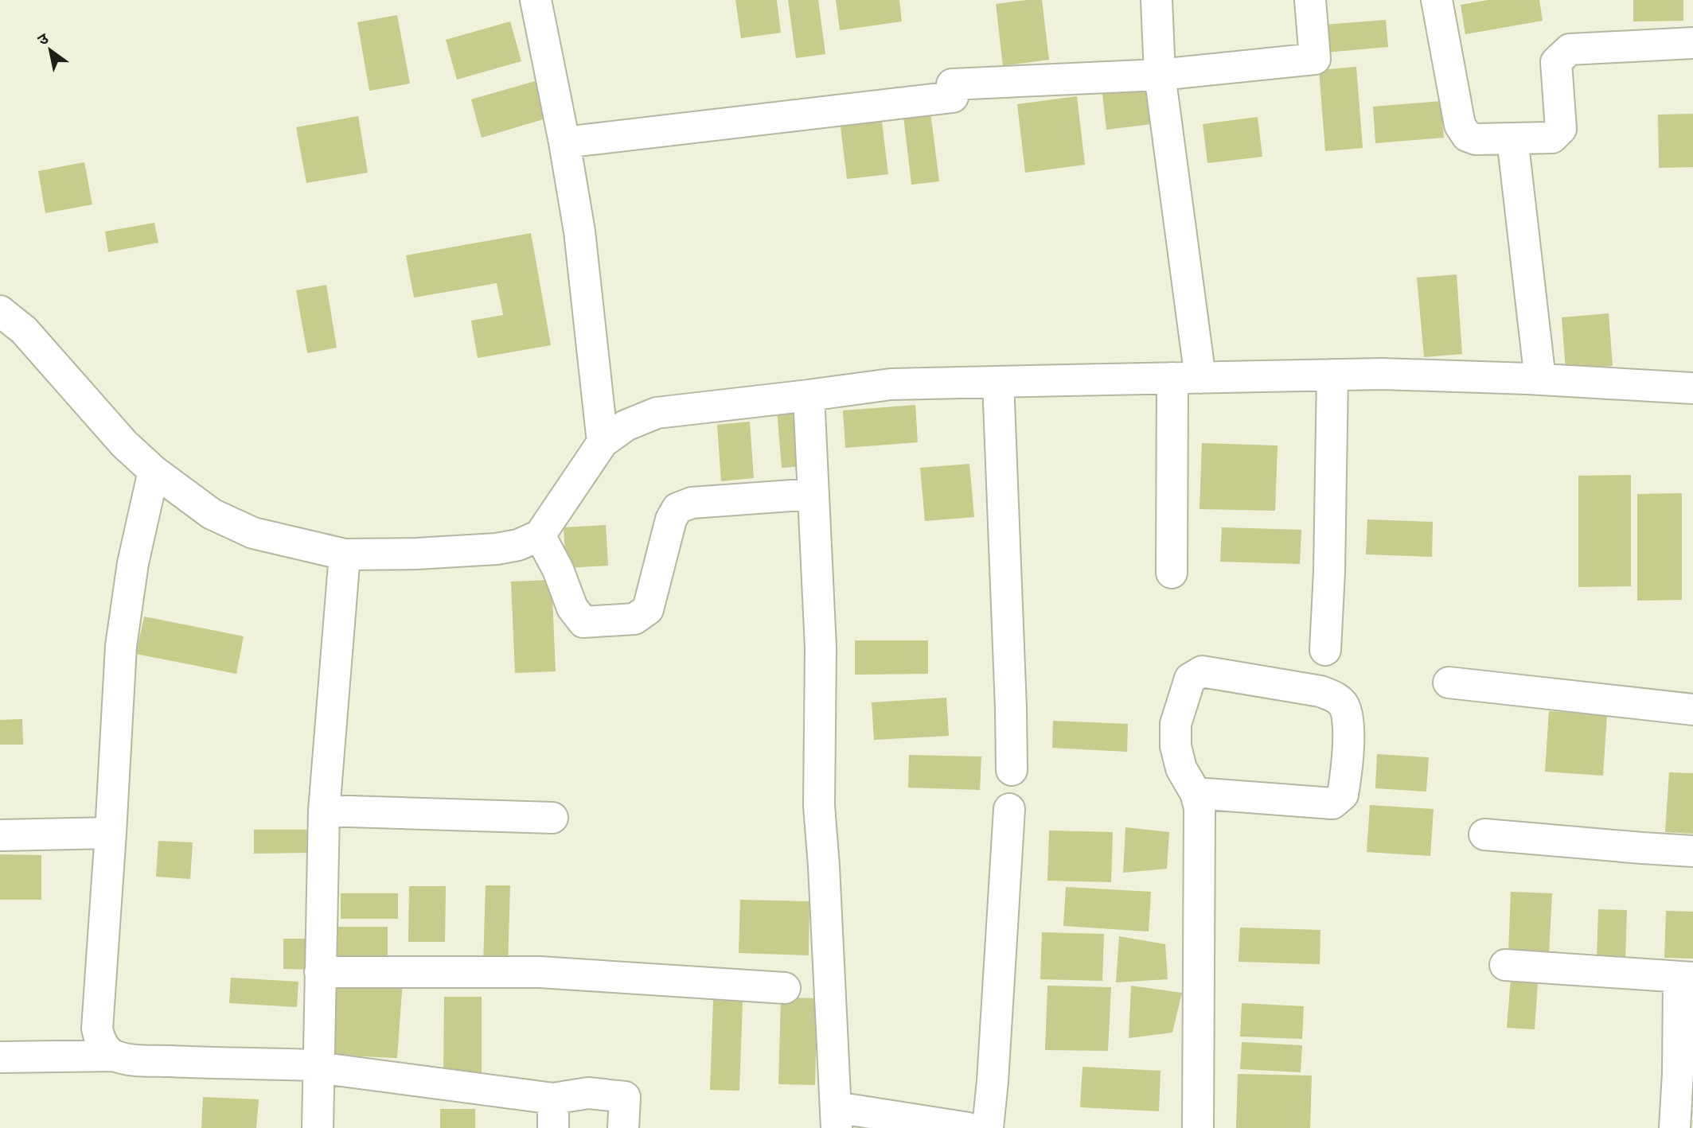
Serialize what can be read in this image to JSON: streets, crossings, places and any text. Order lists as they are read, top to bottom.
{
  "north": "top left"
}
